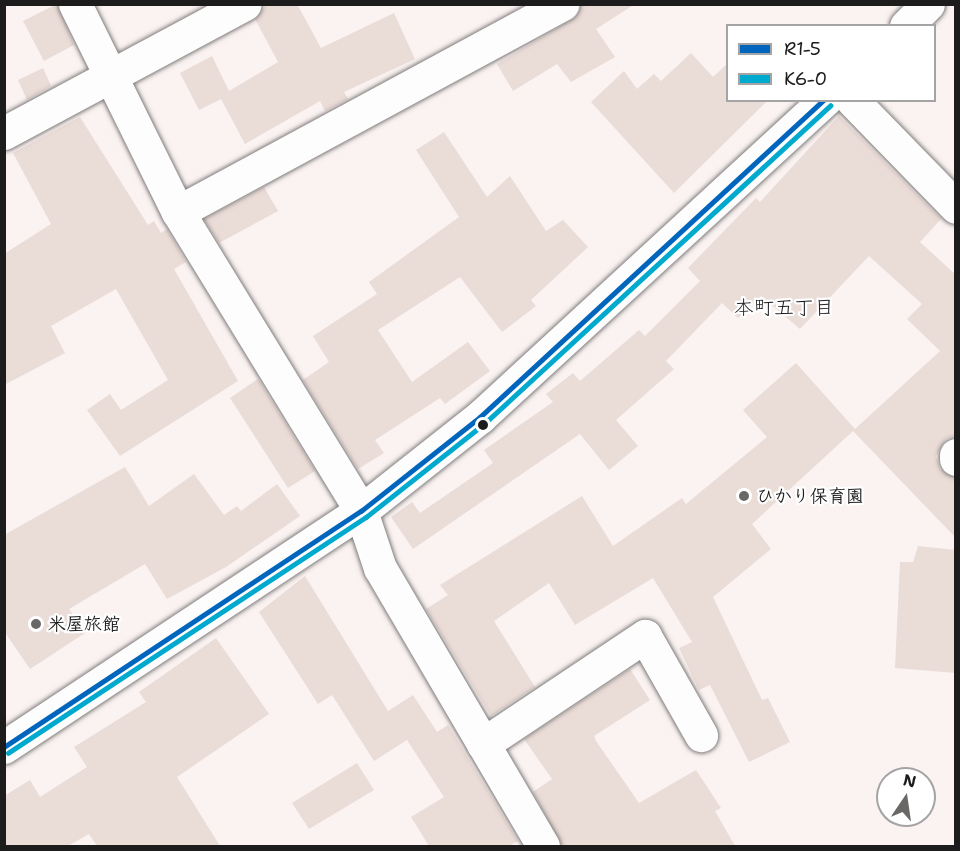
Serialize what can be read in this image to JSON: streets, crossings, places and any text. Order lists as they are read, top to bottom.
{
  "districts": ["本町五丁目"],
  "places": ["ひかり保育園", "米屋旅館"],
  "lines": ["transit line R1-5", "transit line K6-0"],
  "legend": ["R1-5", "K6-0"],
  "north": "top"
}
